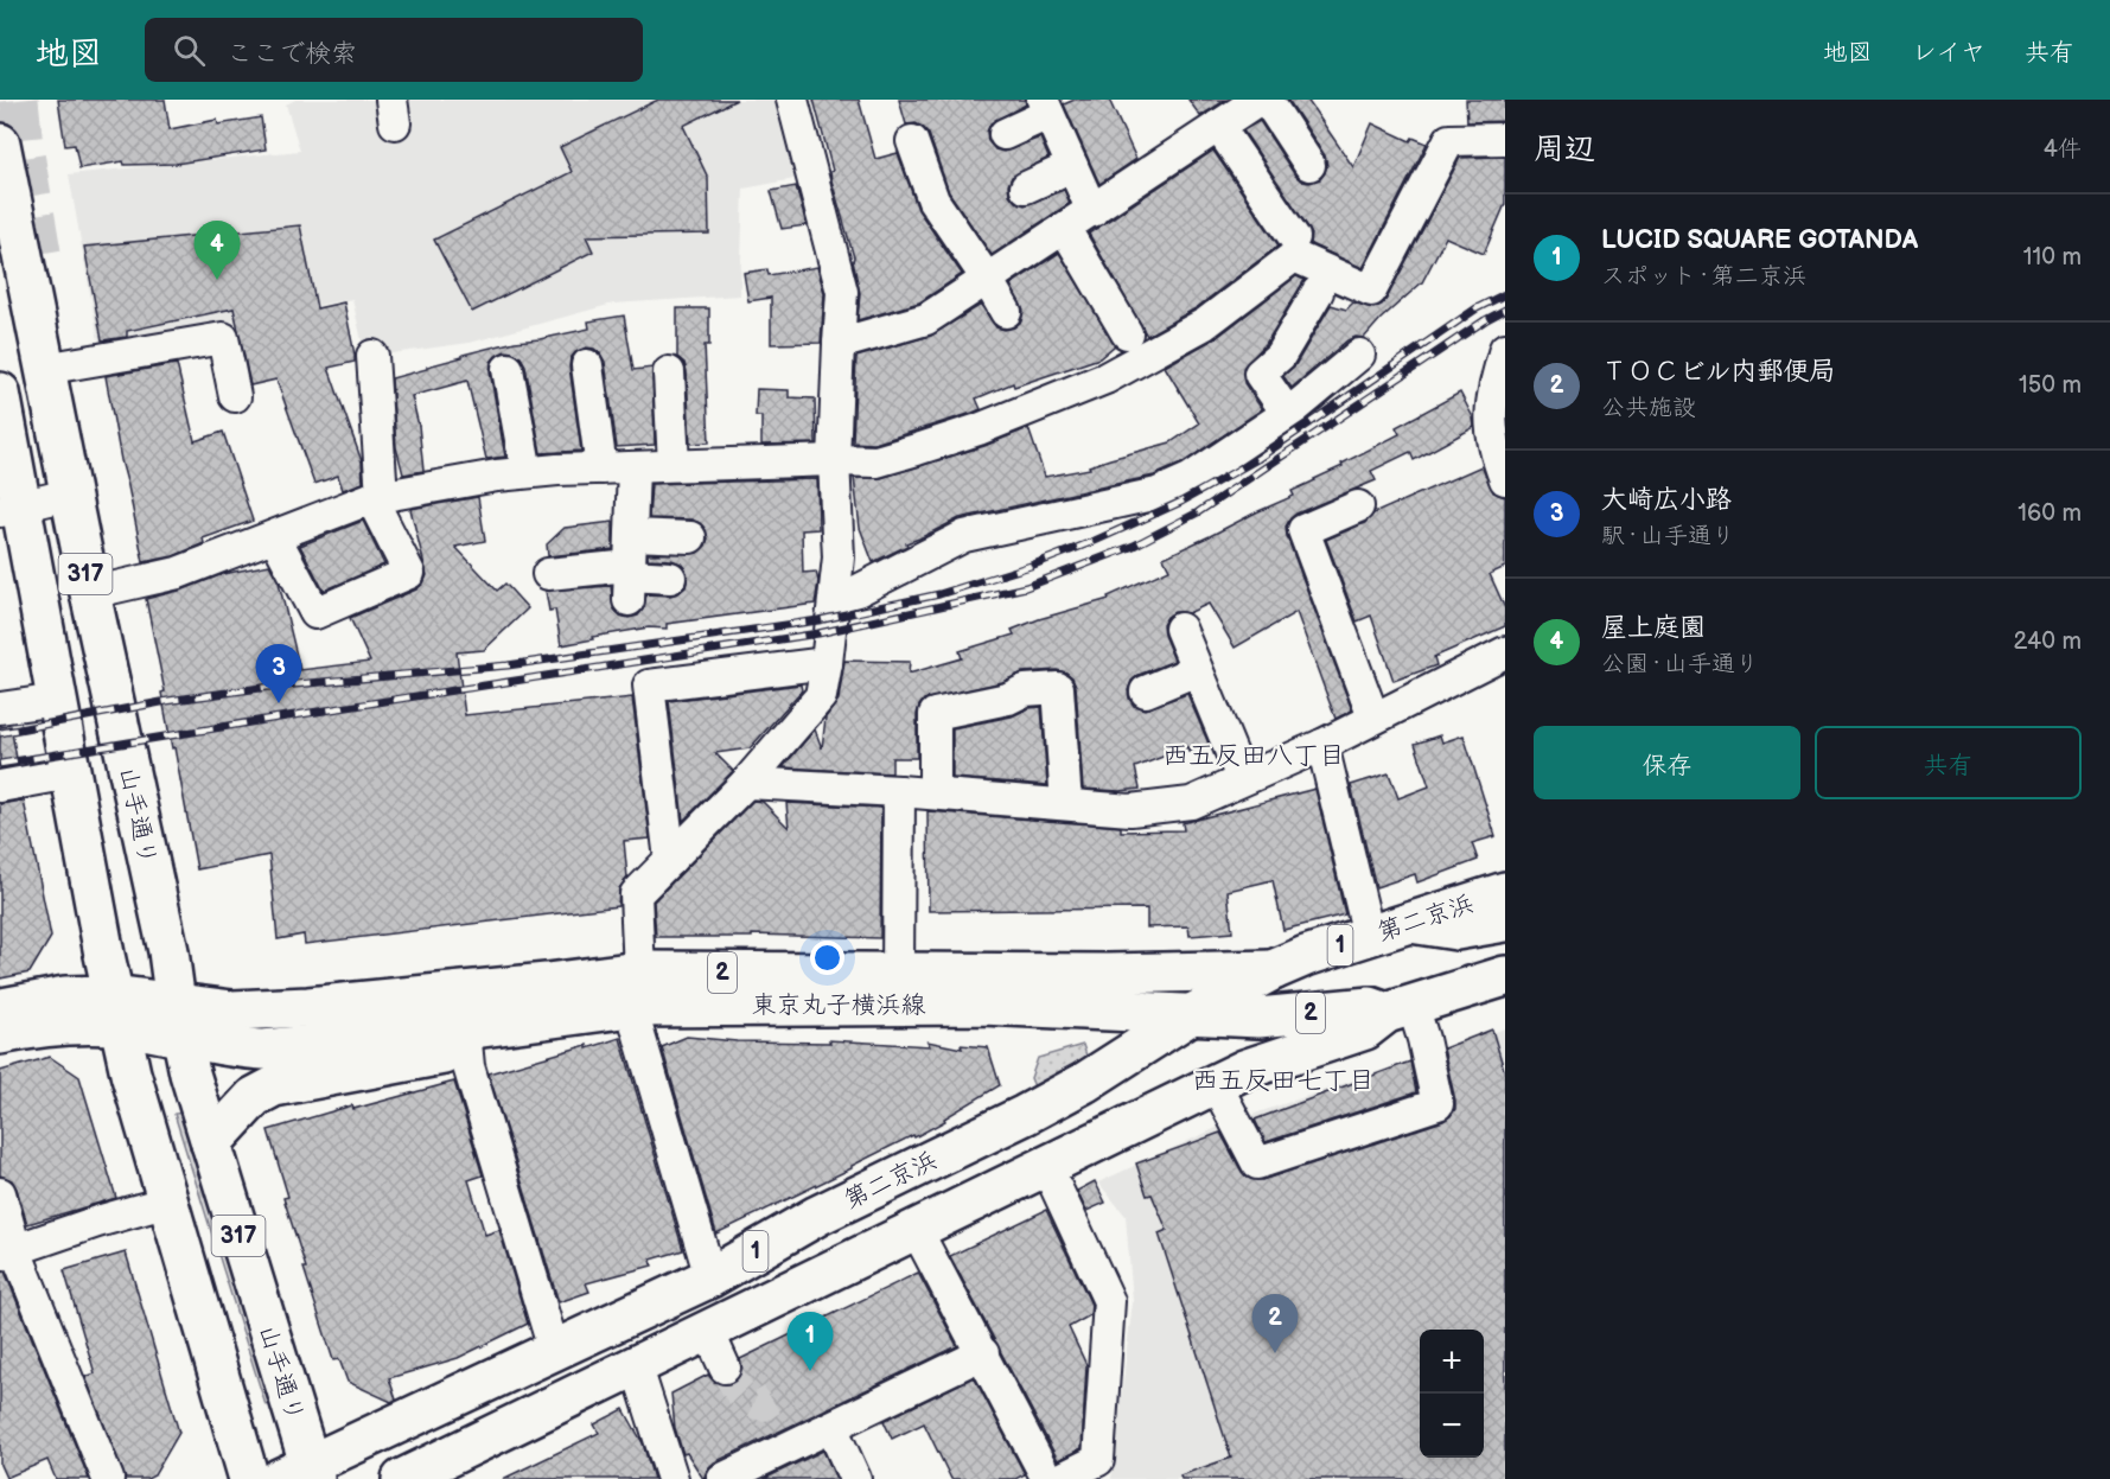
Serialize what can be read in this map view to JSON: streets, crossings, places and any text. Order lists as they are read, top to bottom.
{
  "streets": {
    "main road": [
      "317",
      "山手通り",
      "第二京浜",
      "1",
      "2",
      "東京丸子横浜線"
    ]
  },
  "crossings": [
    ["317", "東京丸子横浜線"],
    ["山手通り", "第二京浜"],
    ["山手通り", "東京丸子横浜線"],
    ["第二京浜", "東京丸子横浜線"],
    ["1", "東京丸子横浜線"]
  ],
  "districts": ["西五反田八丁目", "西五反田七丁目"],
  "page": {
    "header": "地図",
    "search": "ここで検索",
    "nav": ["地図", "レイヤ", "共有"],
    "heading": ["周辺", "4件"],
    "list": [
      {
        "mark": "1",
        "name": "LUCID SQUARE GOTANDA",
        "note": "スポット · 第二京浜",
        "value": "110 m"
      },
      {
        "mark": "2",
        "name": "ＴＯＣビル内郵便局",
        "note": "公共施設",
        "value": "150 m"
      },
      {
        "mark": "3",
        "name": "大崎広小路",
        "note": "駅 · 山手通り",
        "value": "160 m"
      },
      {
        "mark": "4",
        "name": "屋上庭園",
        "note": "公園 · 山手通り",
        "value": "240 m"
      }
    ],
    "pins": [
      "4",
      "3",
      "2",
      "1"
    ],
    "buttons": ["保存", "共有"],
    "map_buttons": ["+", "−"]
  }
}
